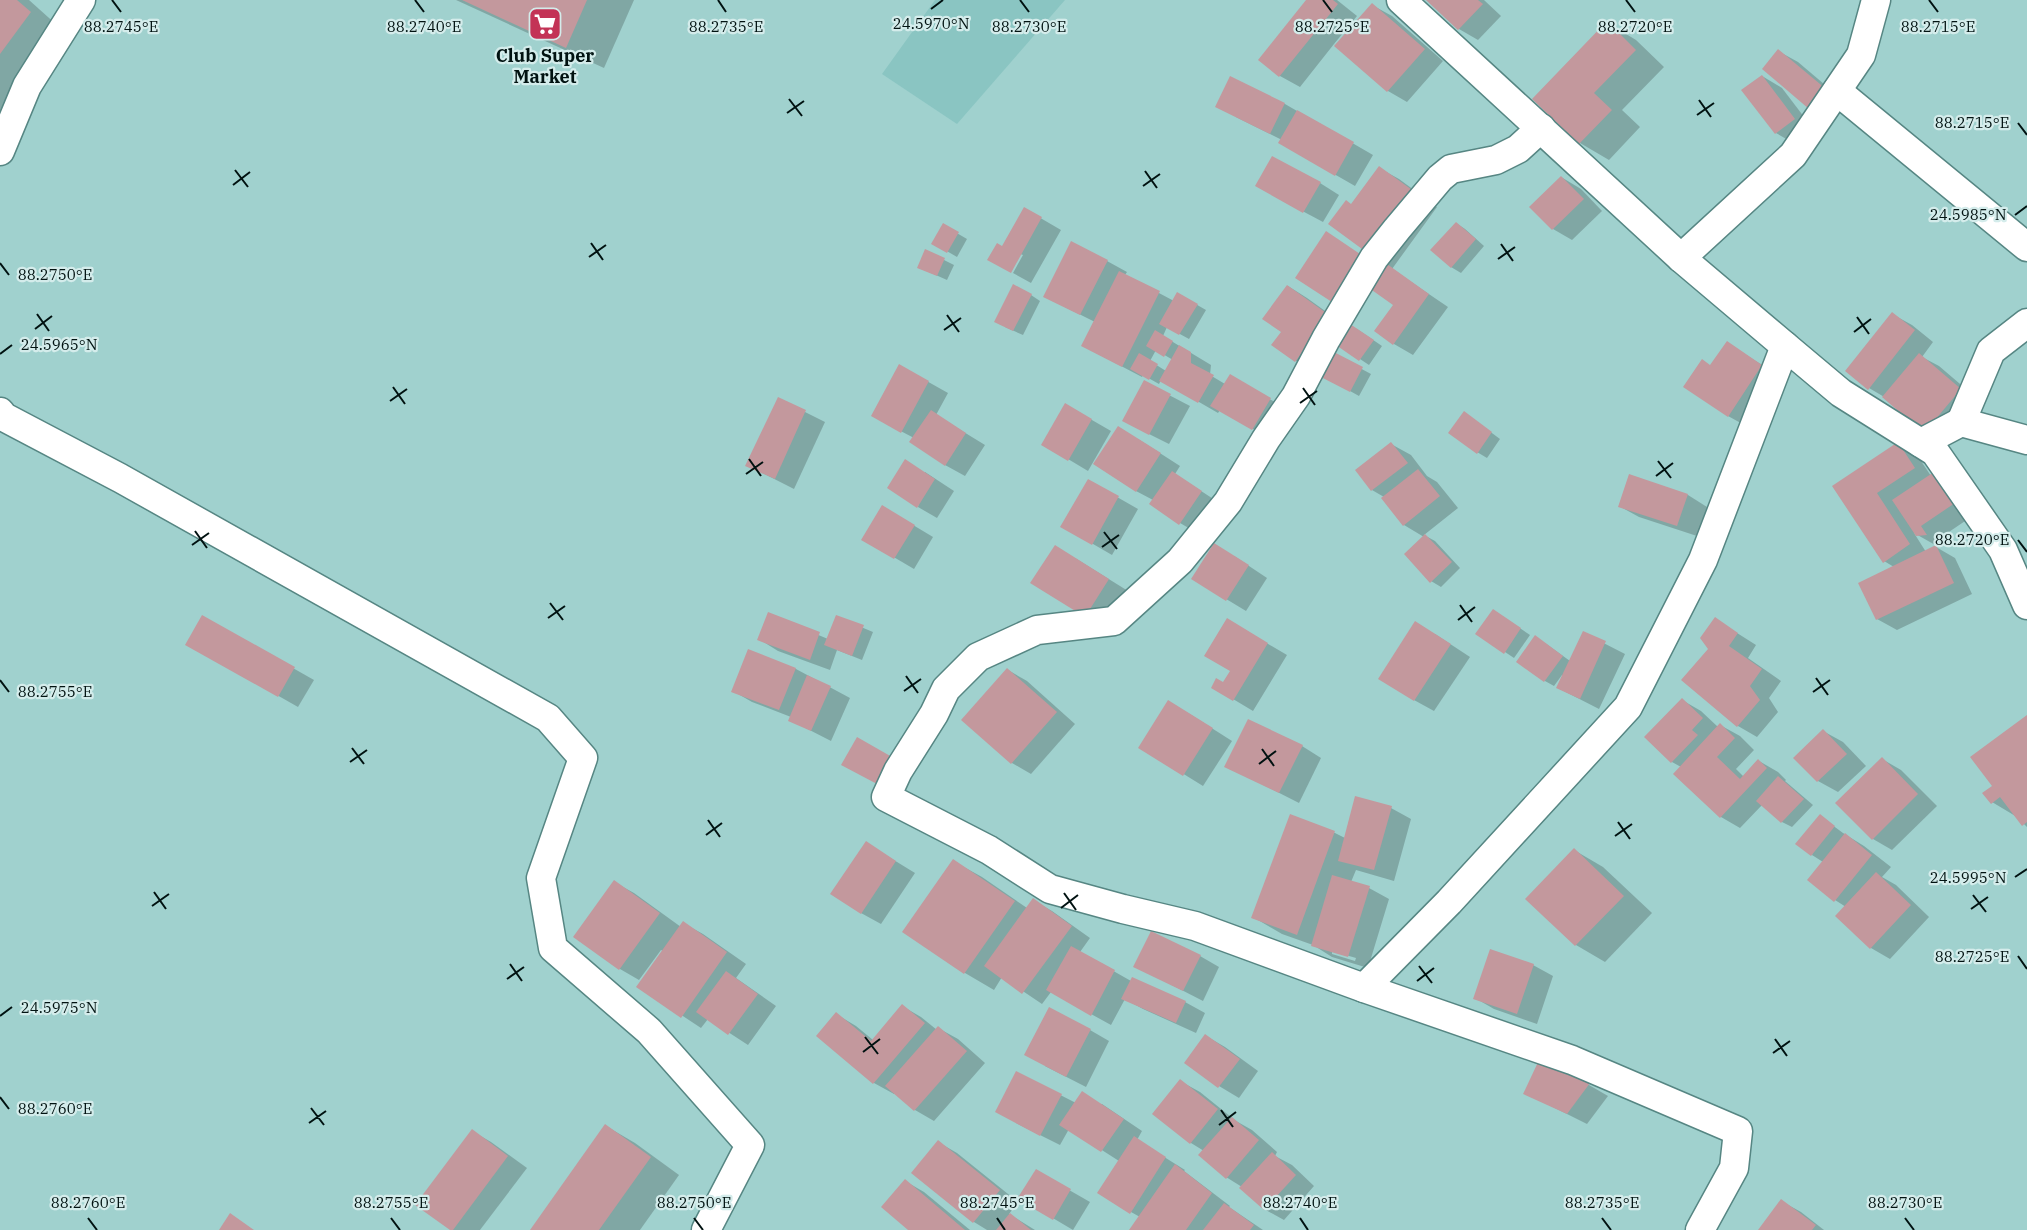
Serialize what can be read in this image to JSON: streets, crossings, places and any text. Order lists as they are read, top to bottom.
{
  "places": {
    "supermarket": ["Club Super Market"]
  },
  "coordinates": [
    "24.5970°N",
    "88.2745°E",
    "88.2740°E",
    "88.2735°E",
    "88.2730°E",
    "88.2725°E",
    "88.2720°E",
    "88.2715°E",
    "24.5985°N",
    "88.2750°E",
    "24.5965°N",
    "88.2755°E",
    "24.5995°N",
    "24.5975°N",
    "88.2760°E"
  ]
}
